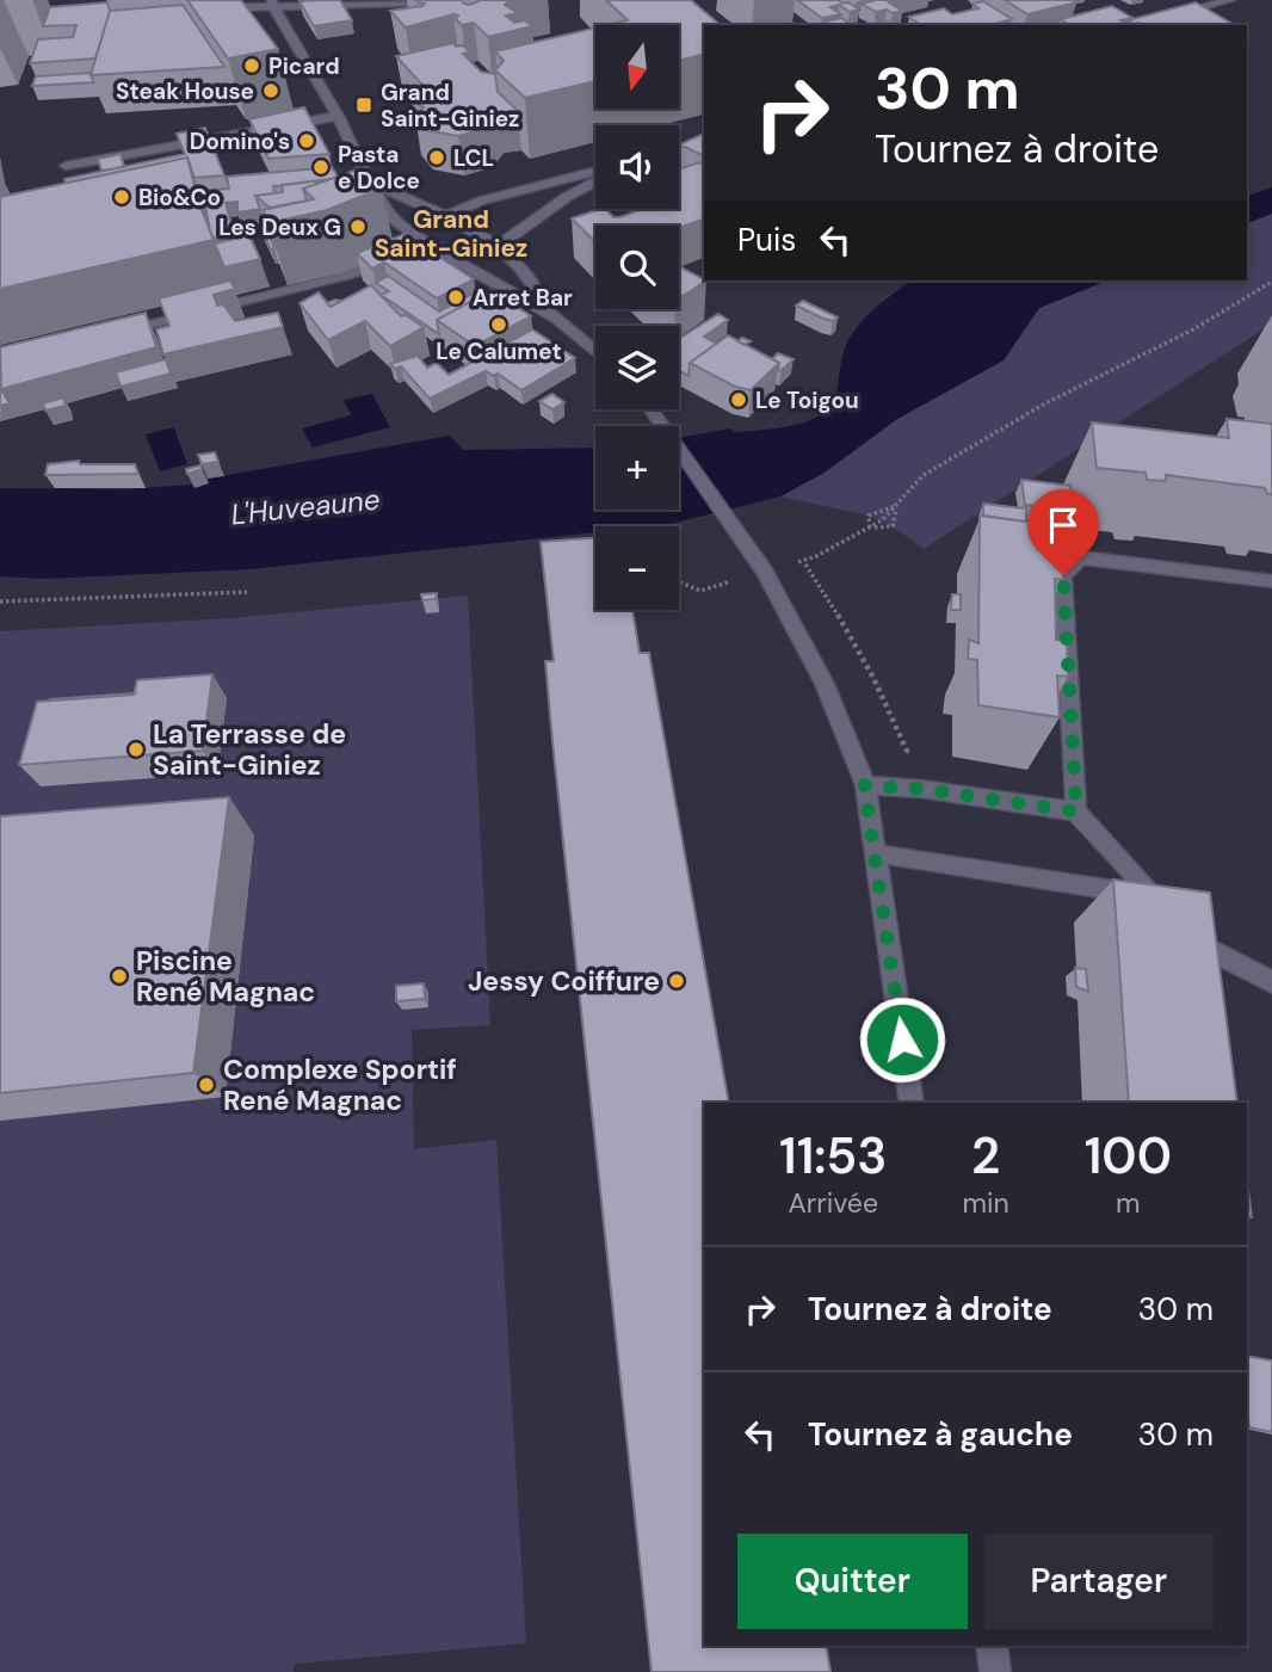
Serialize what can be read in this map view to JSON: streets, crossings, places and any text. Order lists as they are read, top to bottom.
{
  "districts": ["Grand Saint-Giniez"],
  "water": ["L'Huveaune"],
  "places": {
    "other": [
      "Picard",
      "Steak House",
      "Domino's",
      "LCL",
      "Pasta e Dolce",
      "Bio&Co",
      "Les Deux G",
      "Arret Bar",
      "Le Calumet",
      "Le Toigou",
      "La Terrasse de Saint-Giniez",
      "Piscine René Magnac",
      "Jessy Coiffure",
      "Complexe Sportif René Magnac"
    ],
    "transit": ["Grand Saint-Giniez"]
  },
  "north": "bottom",
  "page": {
    "map_buttons": ["+", "−"],
    "turn": ["30 m", "Tournez à droite"],
    "then": "Puis",
    "eta": [
      "11:53",
      "Arrivée",
      "2",
      "min",
      "100",
      "m"
    ],
    "list": [
      {
        "name": "Tournez à droite",
        "value": "30 m"
      },
      {
        "name": "Tournez à gauche",
        "value": "30 m"
      }
    ],
    "buttons": ["Quitter", "Partager"]
  }
}
